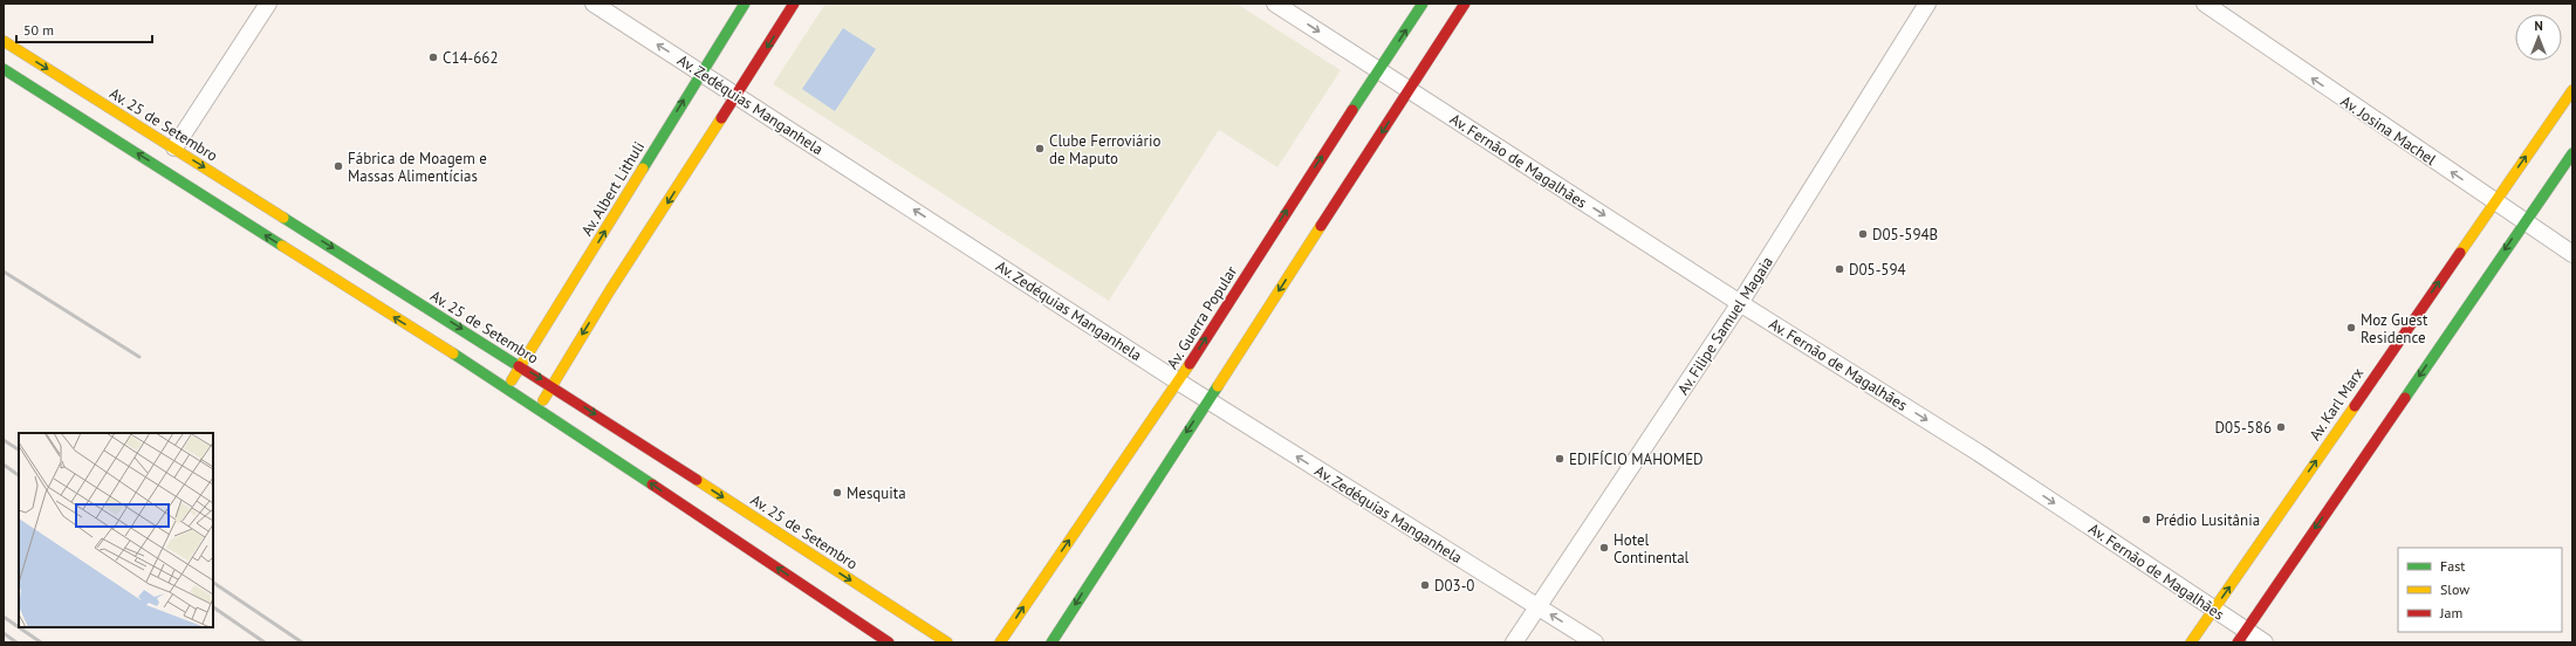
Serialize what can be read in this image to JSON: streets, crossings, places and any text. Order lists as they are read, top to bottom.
{
  "streets": {
    "main road": [
      "Av. 25 de Setembro",
      "Av. Albert Lithuli",
      "Av. Guerra Popular",
      "Av. Karl Marx"
    ],
    "street": [
      "Av. Zedéquias Manganhela",
      "Av. Josina Machel",
      "Av. Fernão de Magalhães",
      "Av. Filipe Samuel Magaia"
    ]
  },
  "crossings": [
    ["Av. Zedéquias Manganhela", "Av. Albert Lithuli"],
    ["Av. Zedéquias Manganhela", "Av. Guerra Popular"],
    ["Av. Zedéquias Manganhela", "Av. Filipe Samuel Magaia"],
    ["Av. 25 de Setembro", "Av. Albert Lithuli"],
    ["Av. Josina Machel", "Av. Karl Marx"],
    ["Av. Fernão de Magalhães", "Av. Guerra Popular"],
    ["Av. Fernão de Magalhães", "Av. Filipe Samuel Magaia"],
    ["Av. Fernão de Magalhães", "Av. Karl Marx"]
  ],
  "one_way": ["Av. Zedéquias Manganhela", "Av. Josina Machel", "Av. Fernão de Magalhães"],
  "places": [
    "C14-662",
    "Clube Ferroviário de Maputo",
    "Fábrica de Moagem e Massas Alimentícias",
    "D05-594B",
    "D05-594",
    "Moz Guest Residence",
    "D05-586",
    "EDIFÍCIO MAHOMED",
    "Mesquita",
    "Prédio Lusitânia",
    "Hotel Continental",
    "D03-0"
  ],
  "legend": ["Fast", "Slow", "Jam"],
  "scale_bar": "50 m",
  "north": "top"
}
